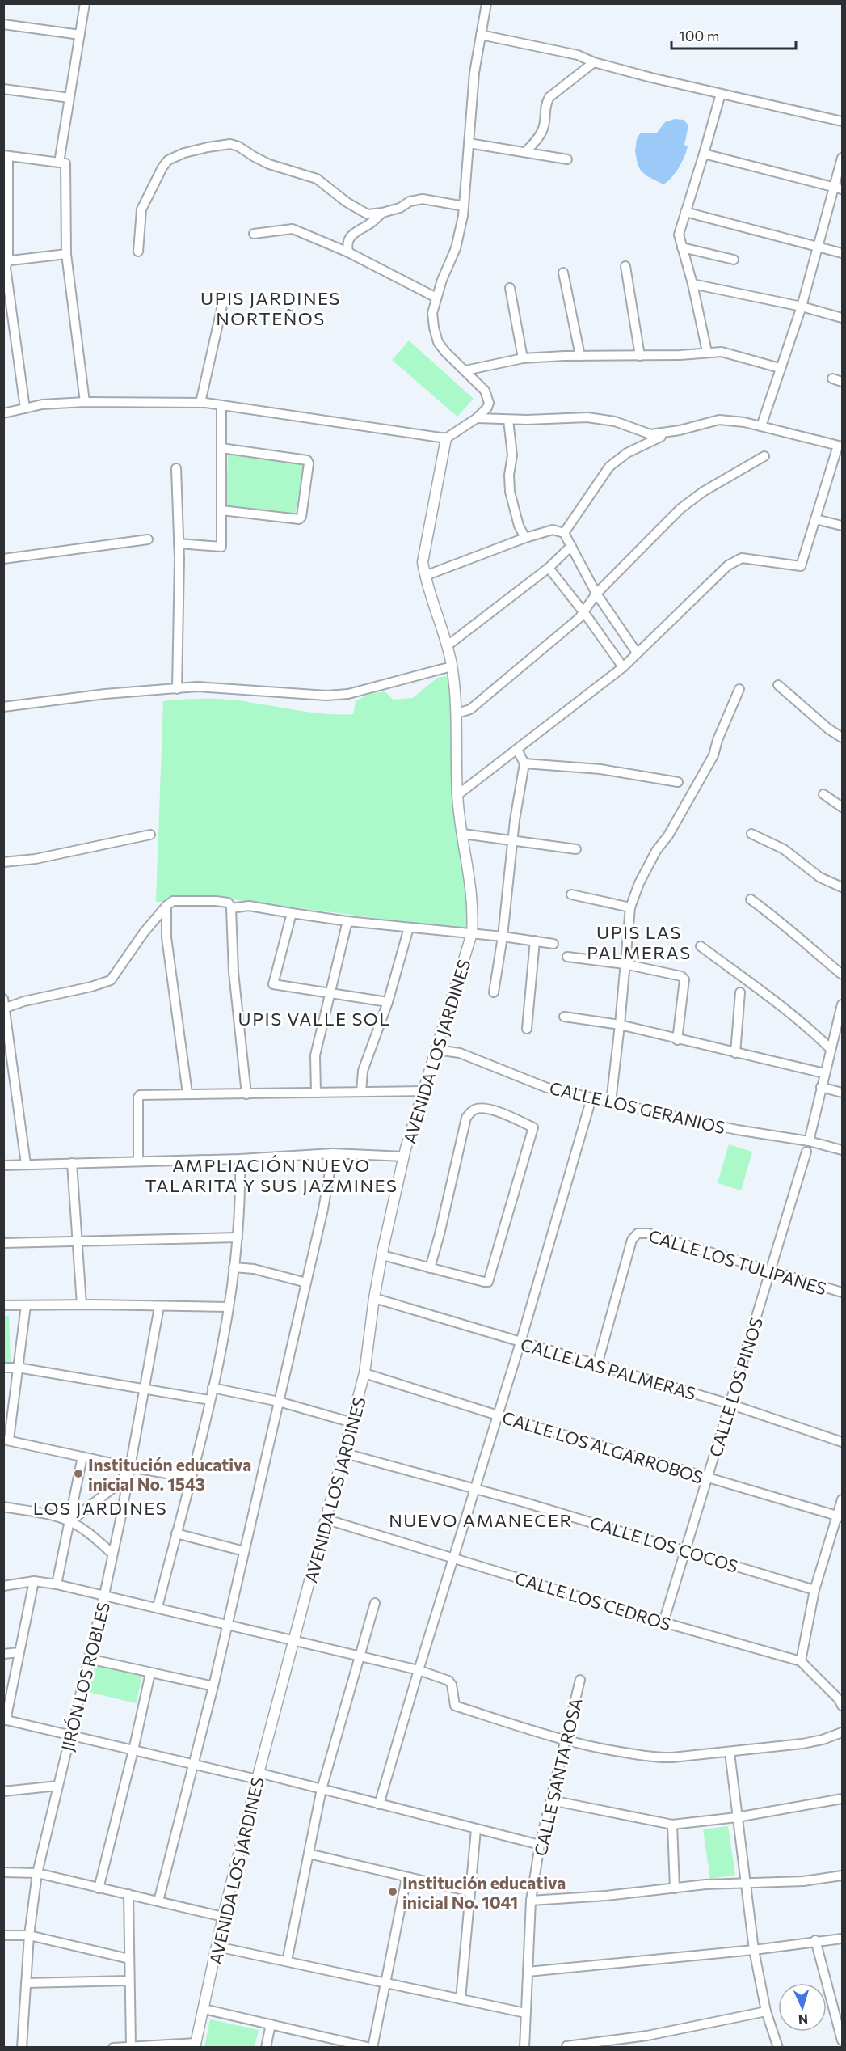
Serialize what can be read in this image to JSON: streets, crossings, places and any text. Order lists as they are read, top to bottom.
{
  "streets": {
    "street": [
      "AVENIDA LOS JARDINES",
      "CALLE LOS GERANIOS",
      "CALLE LOS TULIPANES",
      "CALLE LAS PALMERAS",
      "CALLE LOS PINOS",
      "CALLE LOS ALGARROBOS",
      "CALLE LOS COCOS",
      "CALLE LOS CEDROS",
      "JIRÓN LOS ROBLES",
      "CALLE SANTA ROSA"
    ]
  },
  "crossings": [
    ["AVENIDA LOS JARDINES", "CALLE LOS GERANIOS"],
    ["AVENIDA LOS JARDINES", "CALLE LAS PALMERAS"],
    ["AVENIDA LOS JARDINES", "CALLE LOS ALGARROBOS"],
    ["AVENIDA LOS JARDINES", "CALLE LOS COCOS"],
    ["AVENIDA LOS JARDINES", "CALLE LOS CEDROS"],
    ["CALLE LOS TULIPANES", "CALLE LAS PALMERAS"],
    ["CALLE LOS TULIPANES", "CALLE LOS PINOS"],
    ["CALLE LAS PALMERAS", "CALLE LOS PINOS"],
    ["CALLE LOS PINOS", "CALLE LOS ALGARROBOS"],
    ["CALLE LOS PINOS", "CALLE LOS COCOS"],
    ["CALLE LOS PINOS", "CALLE LOS CEDROS"]
  ],
  "districts": [
    "UPIS JARDINES NORTEÑOS",
    "UPIS LAS PALMERAS",
    "UPIS VALLE SOL",
    "AMPLIACIÓN NUEVO TALARITA Y SUS JAZMINES",
    "LOS JARDINES",
    "NUEVO AMANECER"
  ],
  "places": ["Institución educativa inicial No. 1543", "Institución educativa inicial No. 1041"],
  "scale_bar": "100 m",
  "north": "bottom"
}
